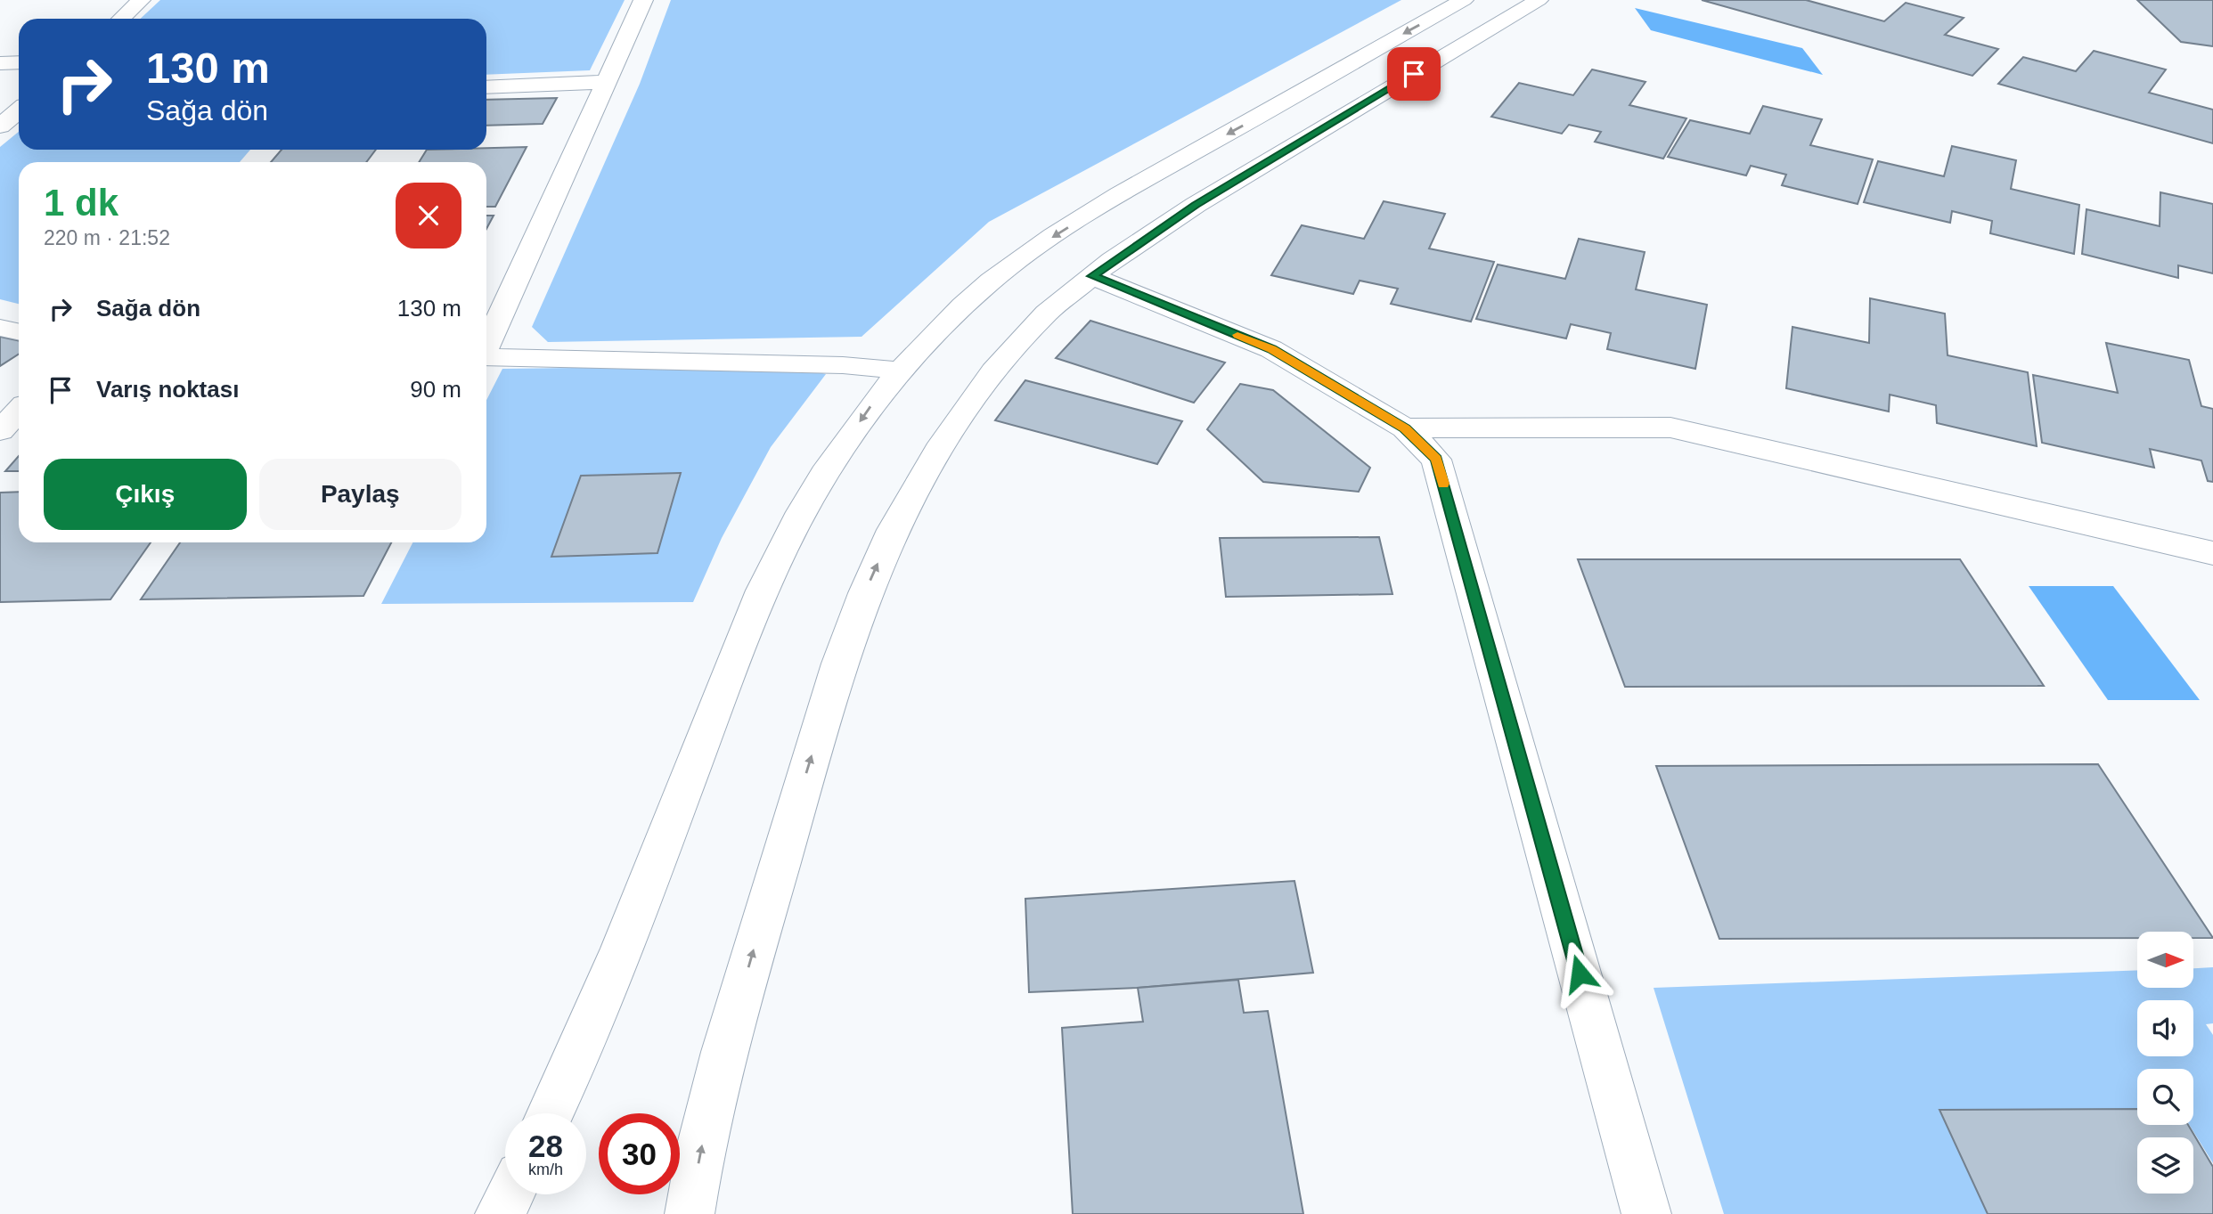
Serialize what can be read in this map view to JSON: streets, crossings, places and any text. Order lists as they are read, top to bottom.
{
  "north": "right",
  "page": {
    "turn": ["130 m", "Sağa dön"],
    "heading": ["1 dk", "220 m · 21:52"],
    "list": [
      {
        "name": "Sağa dön",
        "value": "130 m"
      },
      {
        "name": "Varış noktası",
        "value": "90 m"
      }
    ],
    "buttons": ["Çıkış", "Paylaş"],
    "speed": "28 km/h",
    "limit": "30"
  }
}
